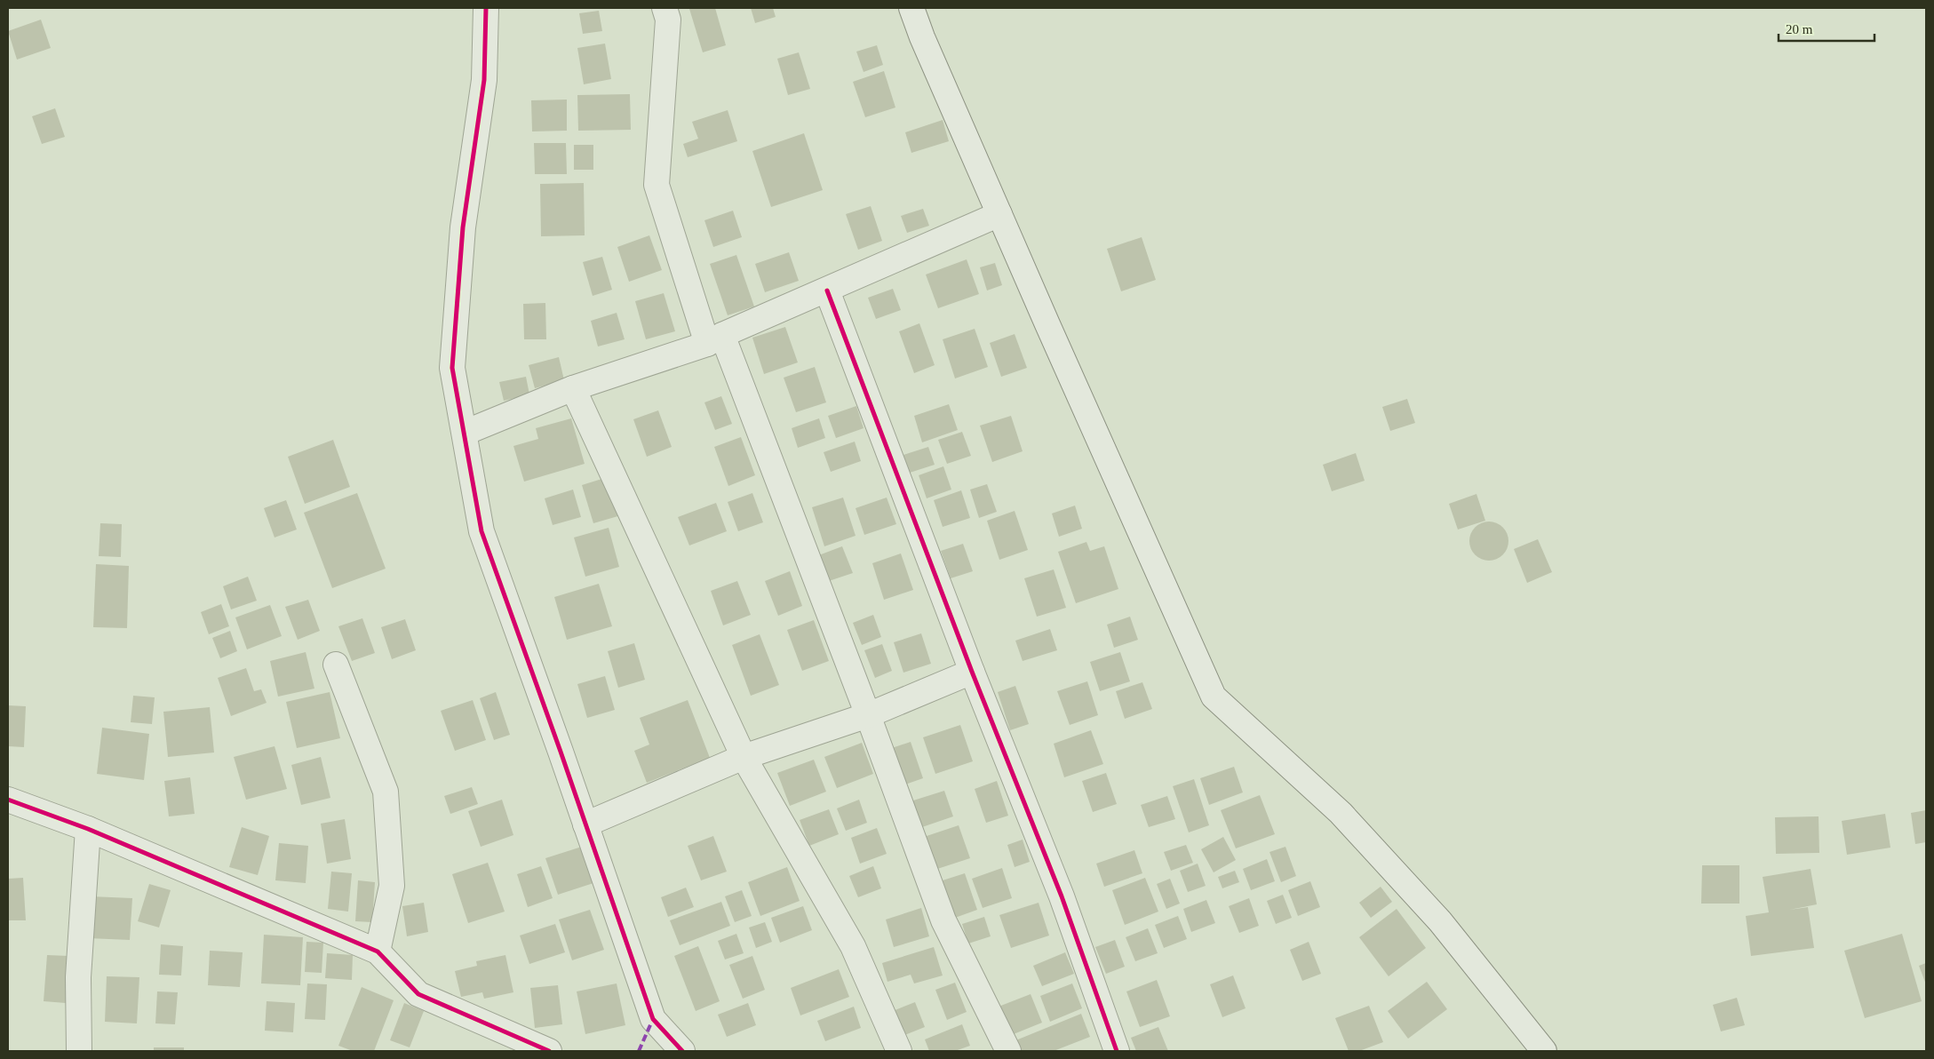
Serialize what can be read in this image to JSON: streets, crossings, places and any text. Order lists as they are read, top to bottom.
{
  "scale_bar": "20 m"
}
